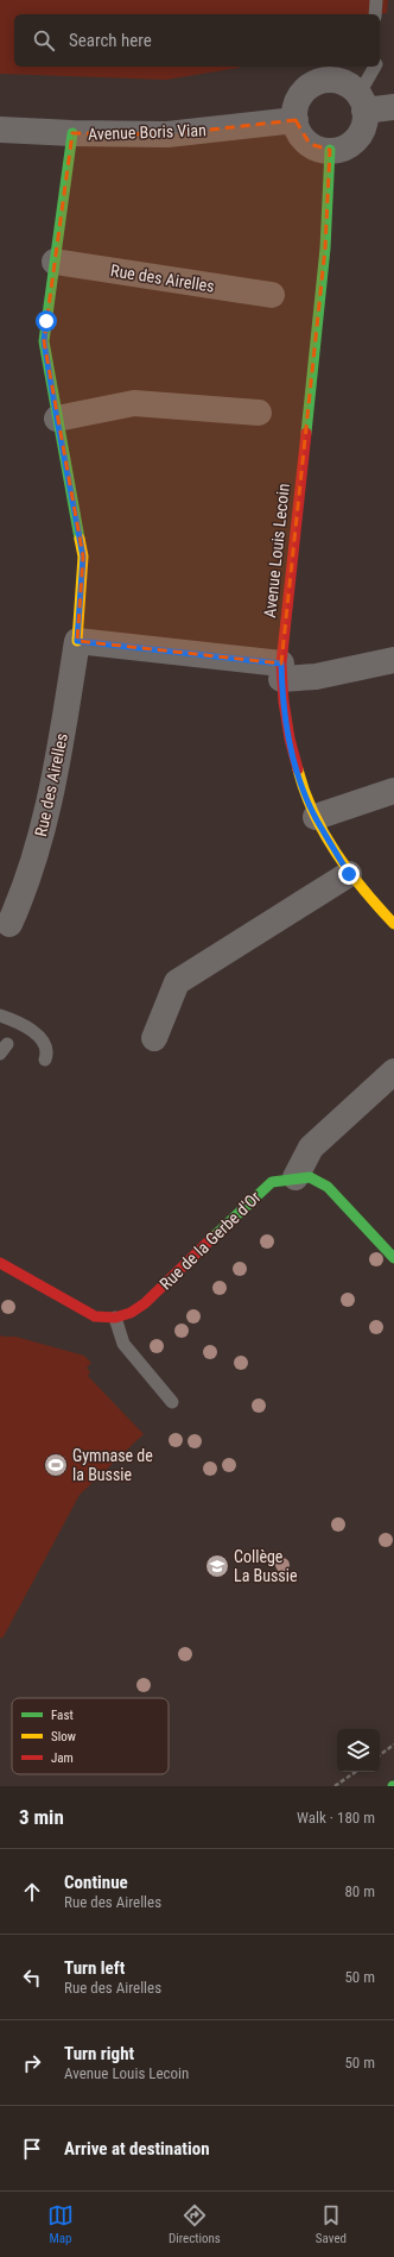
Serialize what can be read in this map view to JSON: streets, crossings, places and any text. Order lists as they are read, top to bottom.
{
  "streets": {
    "street": [
      "Avenue Boris Vian",
      "Rue des Airelles",
      "Avenue Louis Lecoin",
      "Rue de la Gerbe d'Or"
    ]
  },
  "crossings": [
    ["Avenue Boris Vian", "Rue des Airelles"],
    ["Avenue Boris Vian", "Avenue Louis Lecoin"]
  ],
  "places": {
    "sports": ["Gymnase de la Bussie"],
    "school or university": ["Collège La Bussie"]
  },
  "legend": ["Fast", "Slow", "Jam"],
  "page": {
    "search": "Search here",
    "heading": ["3 min", "Walk · 180 m"],
    "list": [
      ["Continue", "Rue des Airelles", "80 m"],
      ["Turn left", "Rue des Airelles", "50 m"],
      ["Turn right", "Avenue Louis Lecoin", "50 m"],
      "Arrive at destination"
    ],
    "nav": ["Map", "Directions", "Saved"]
  }
}
